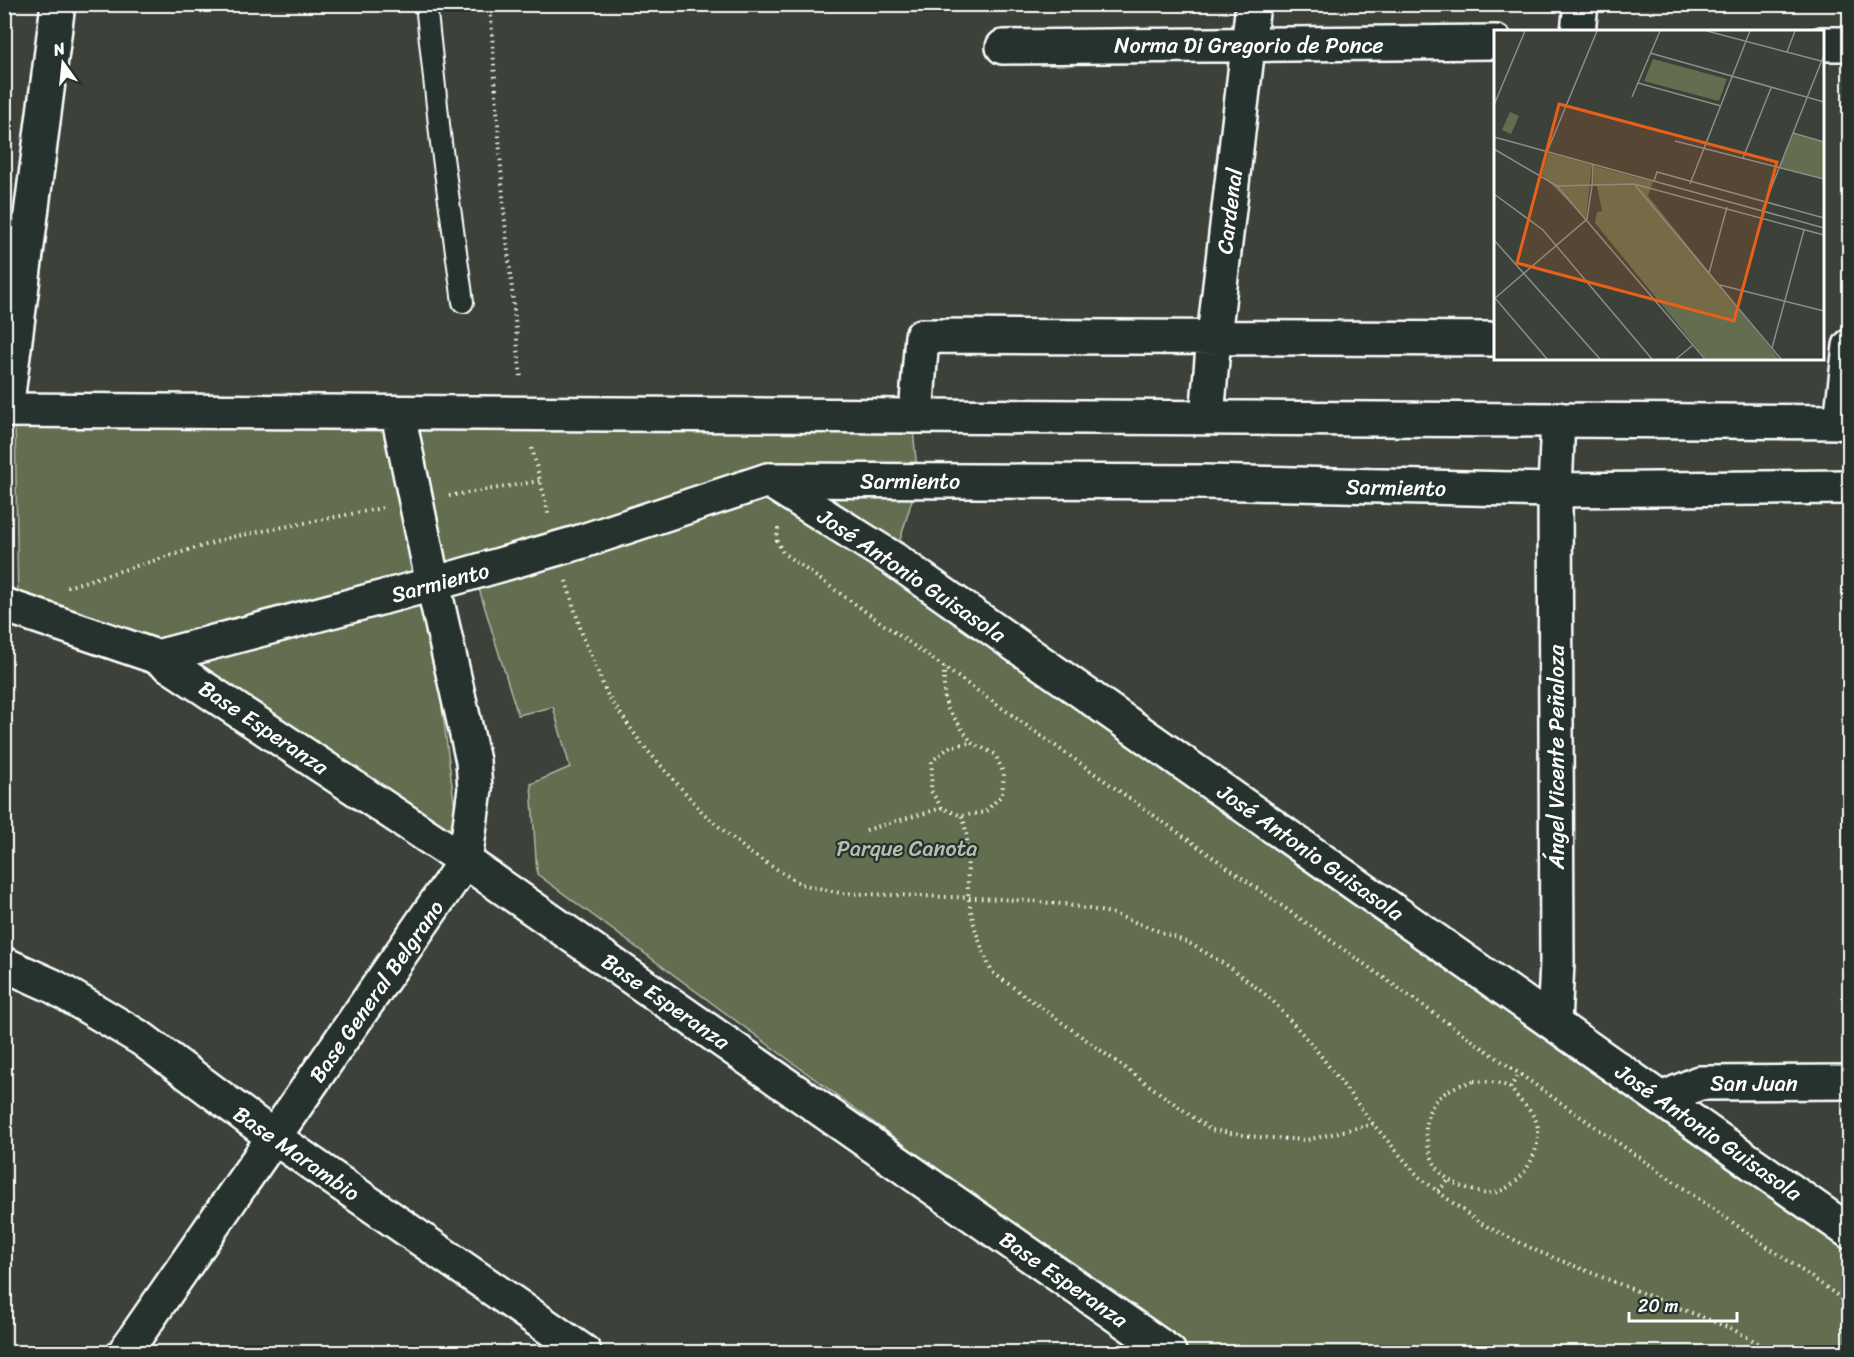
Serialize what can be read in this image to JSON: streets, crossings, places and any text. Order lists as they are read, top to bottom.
{
  "streets": {
    "street": [
      "Norma Di Gregorio de Ponce",
      "Cardenal",
      "Sarmiento",
      "José Antonio Guisasola",
      "Base Esperanza",
      "Ángel Vicente Peñaloza",
      "Base General Belgrano",
      "San Juan",
      "Base Marambio"
    ]
  },
  "crossings": [
    ["Norma Di Gregorio de Ponce", "Cardenal"],
    ["Sarmiento", "José Antonio Guisasola"],
    ["Sarmiento", "Base Esperanza"],
    ["Sarmiento", "Ángel Vicente Peñaloza"],
    ["Sarmiento", "Base General Belgrano"],
    ["José Antonio Guisasola", "Ángel Vicente Peñaloza"],
    ["José Antonio Guisasola", "San Juan"],
    ["Base Esperanza", "Base General Belgrano"],
    ["Base General Belgrano", "Base Marambio"]
  ],
  "parks": ["Parque Canota"],
  "scale_bar": "20 m",
  "north": "top"
}
